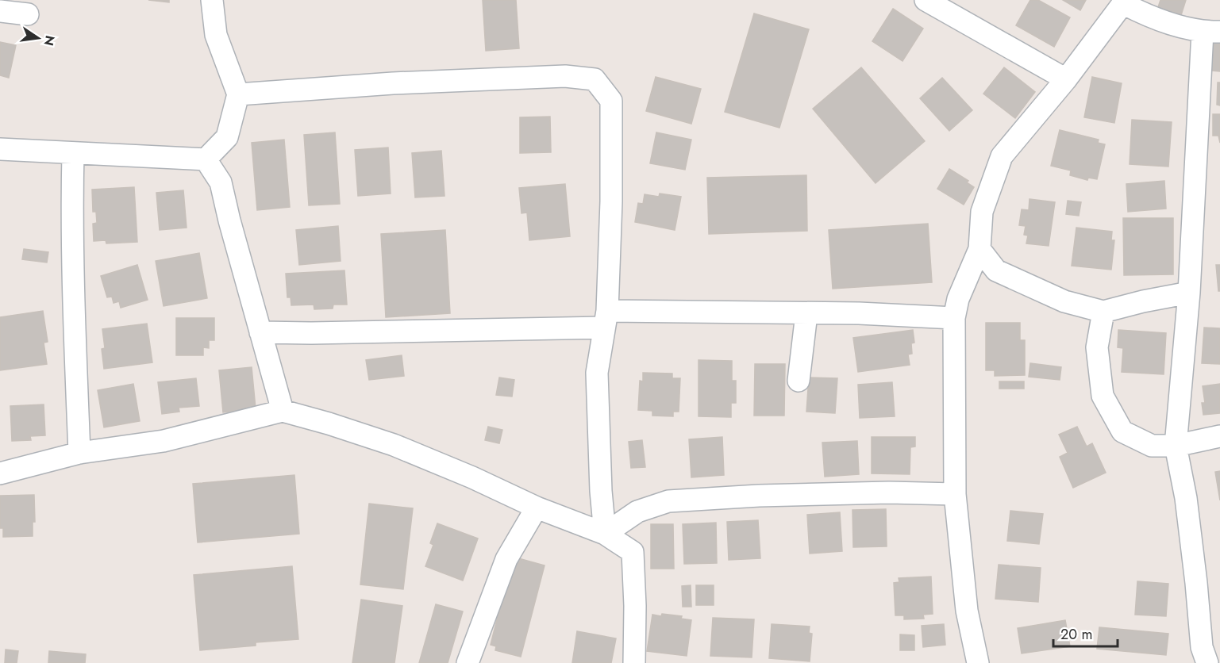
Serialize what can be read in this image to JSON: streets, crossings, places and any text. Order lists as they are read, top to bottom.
{
  "scale_bar": "20 m",
  "north": "right"
}
